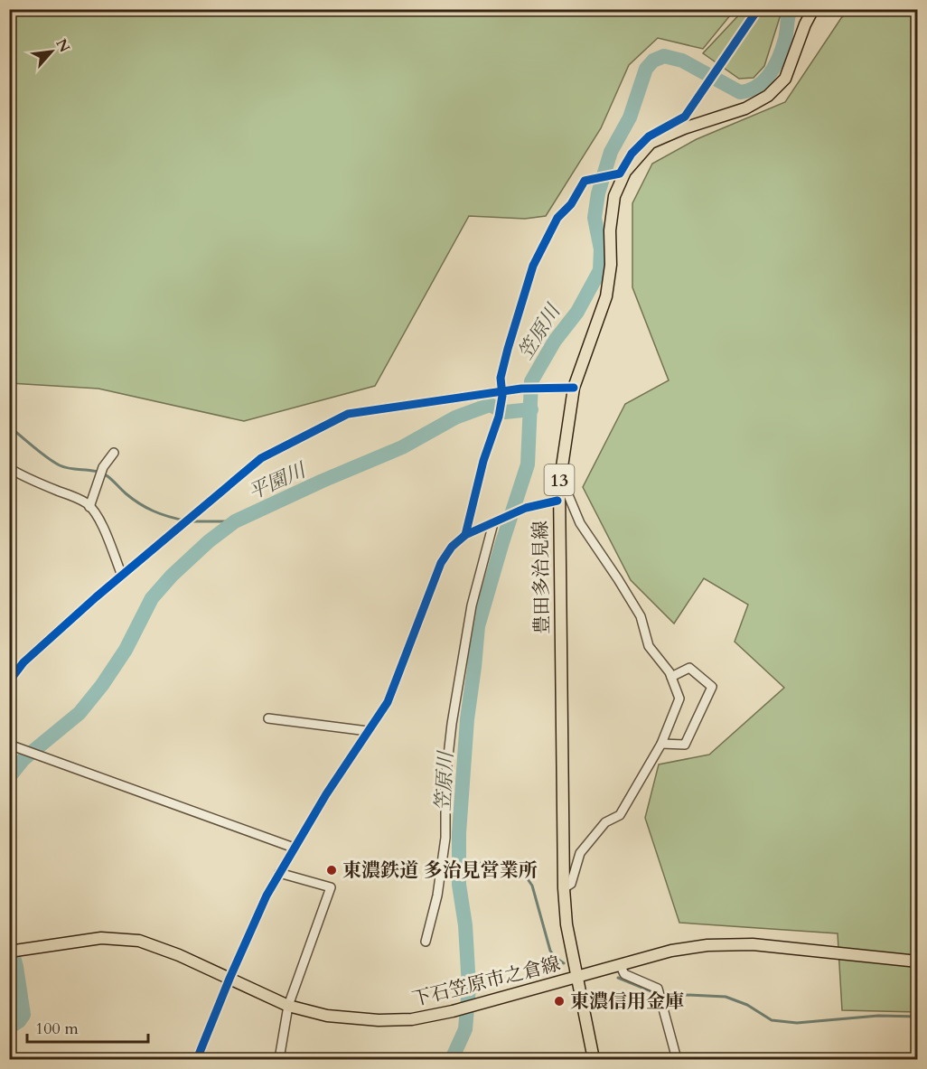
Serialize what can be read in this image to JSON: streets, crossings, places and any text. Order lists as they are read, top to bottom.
{
  "streets": {
    "main road": ["13", "豊田多治見線", "下石笠原市之倉線"]
  },
  "crossings": [
    ["豊田多治見線", "下石笠原市之倉線"]
  ],
  "water": ["笠原川", "平園川"],
  "places": ["東濃鉄道 多治見営業所", "東濃信用金庫"],
  "scale_bar": "100 m",
  "north": "top right"
}
